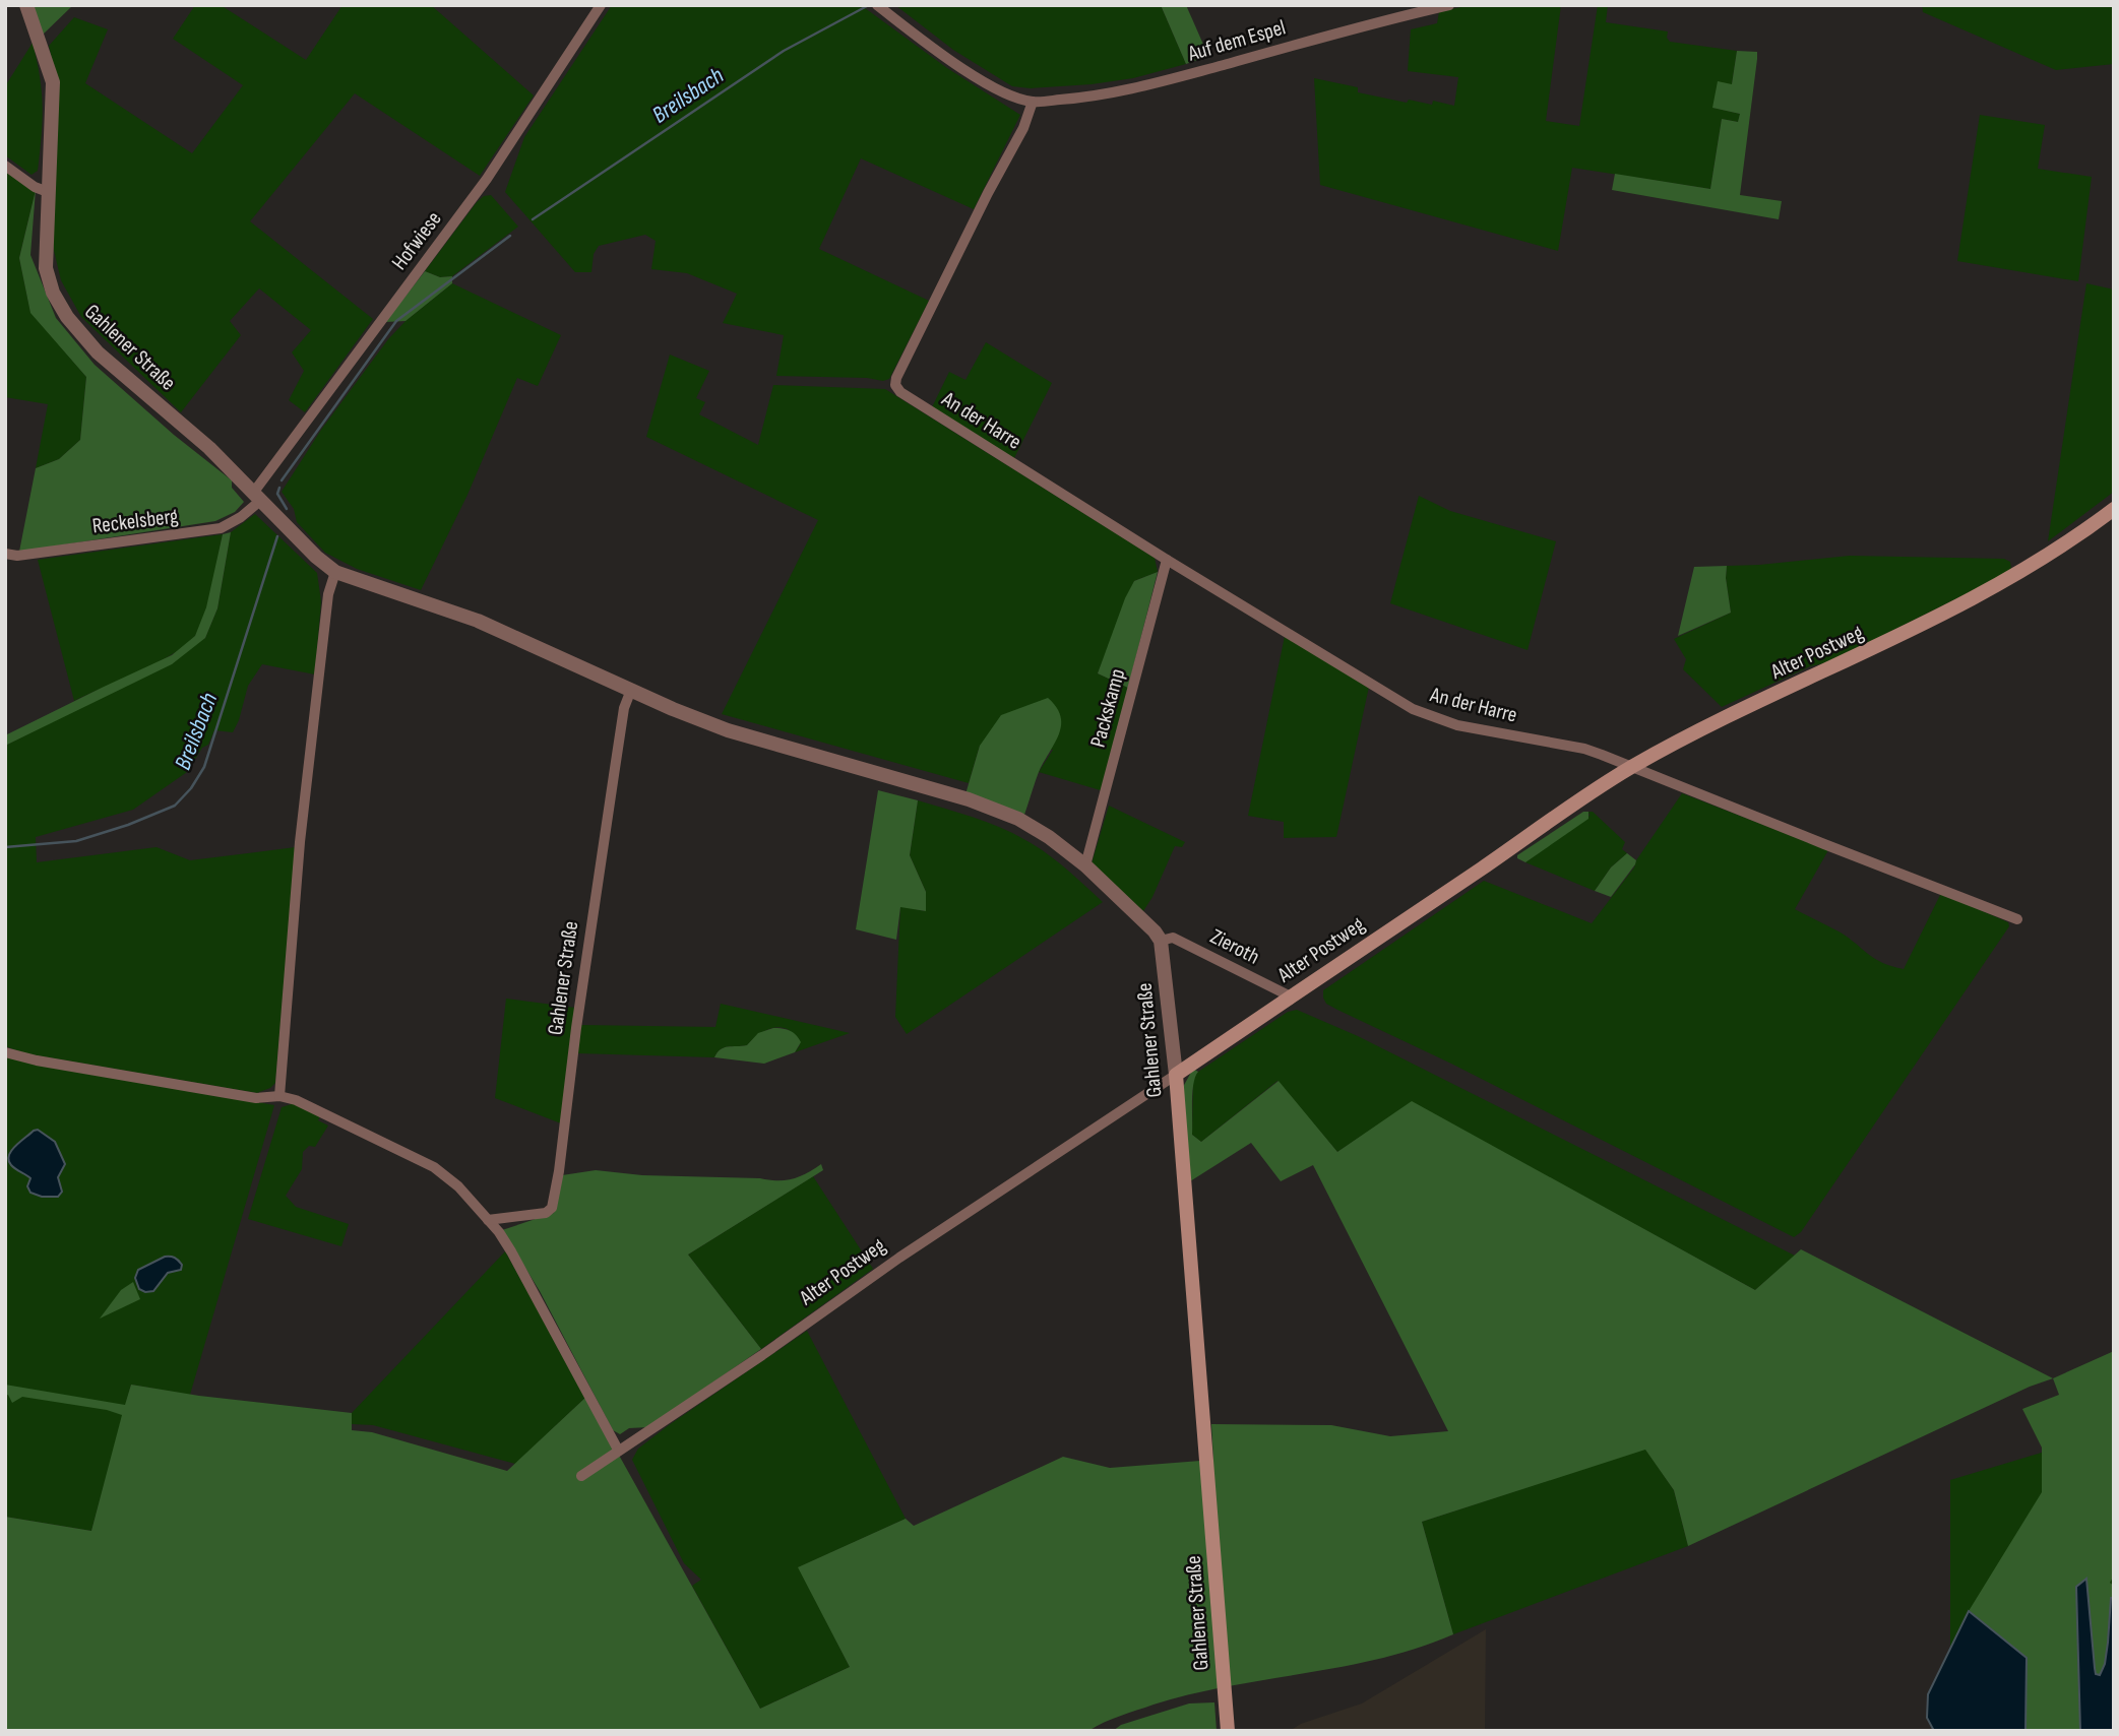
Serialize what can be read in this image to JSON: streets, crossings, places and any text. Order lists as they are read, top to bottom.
{
  "streets": {
    "main road": ["Gahlener Straße", "Alter Postweg"],
    "street": [
      "Auf dem Espel",
      "Hofwiese",
      "An der Harre",
      "Reckelsberg",
      "Packskamp",
      "Zieroth"
    ]
  },
  "crossings": [
    ["Auf dem Espel", "An der Harre"],
    ["Hofwiese", "Gahlener Straße"],
    ["Hofwiese", "Reckelsberg"],
    ["Gahlener Straße", "Reckelsberg"],
    ["Gahlener Straße", "Alter Postweg"],
    ["Gahlener Straße", "Packskamp"],
    ["Gahlener Straße", "Zieroth"],
    ["An der Harre", "Alter Postweg"],
    ["An der Harre", "Packskamp"],
    ["Alter Postweg", "Zieroth"]
  ],
  "water": ["Breilsbach"]
}
